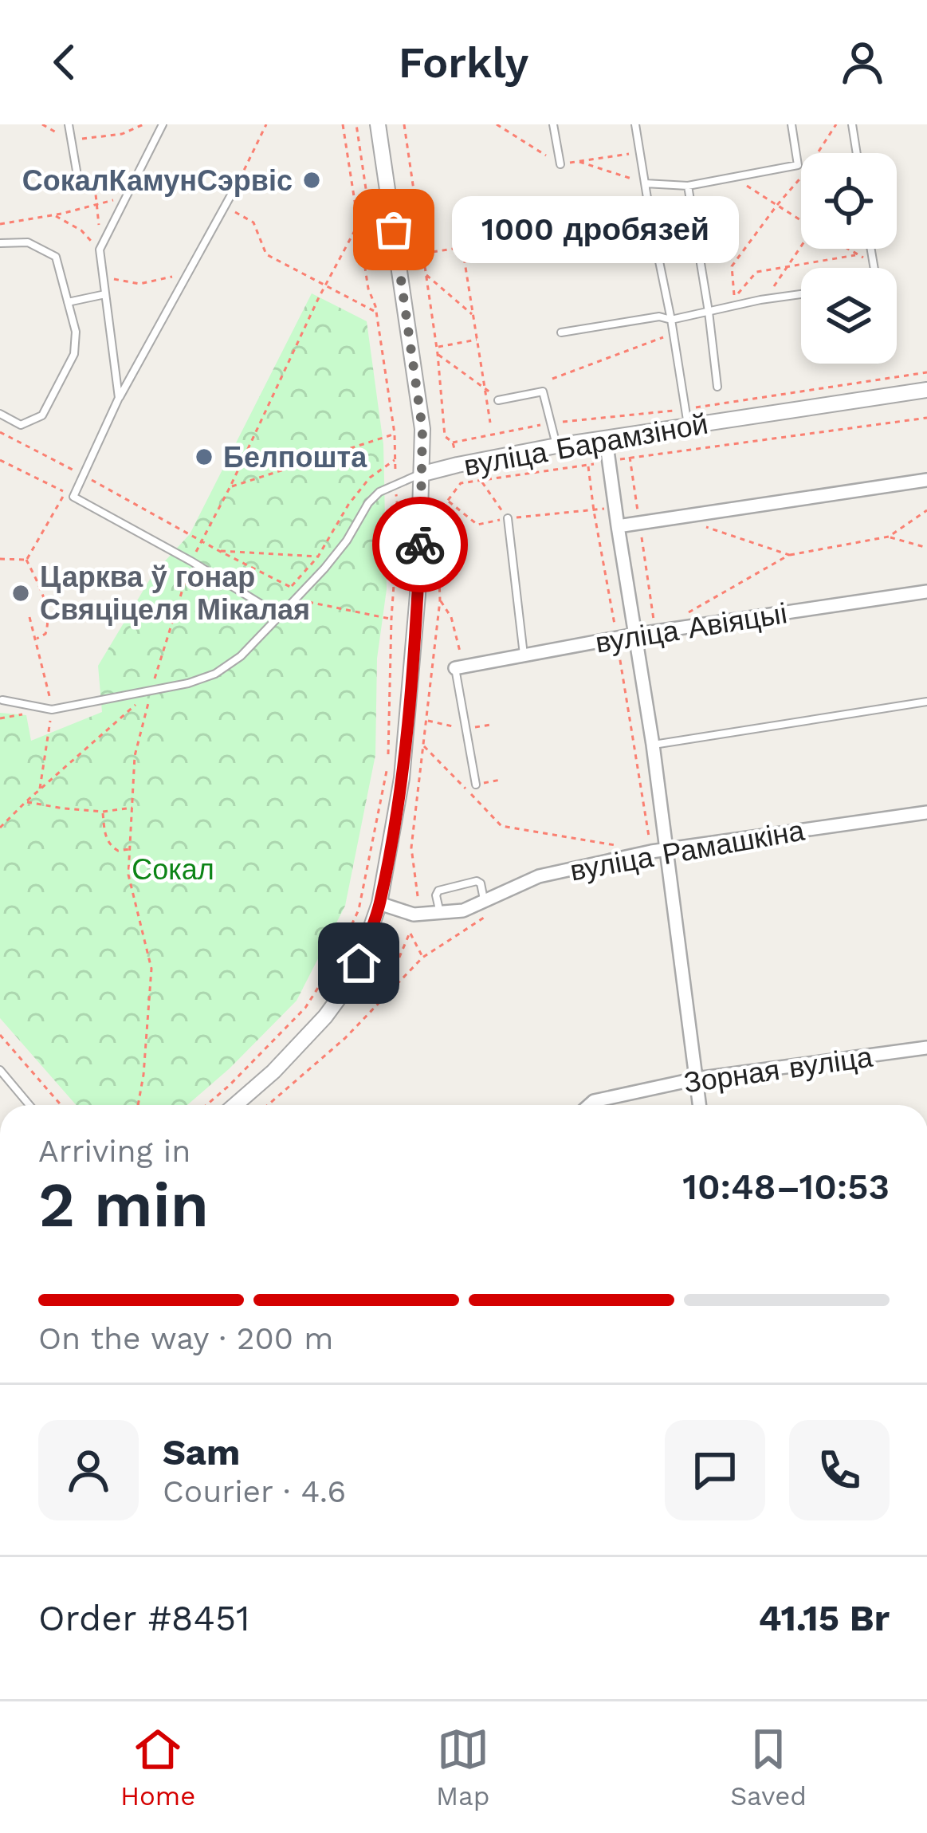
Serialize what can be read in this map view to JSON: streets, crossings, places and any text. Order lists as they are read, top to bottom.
{
  "streets": {
    "street": [
      "вуліца Барамзіной",
      "вуліца Авіяцыі",
      "вуліца Рамашкіна",
      "Зорная вуліца"
    ]
  },
  "parks": ["Сокал"],
  "places": [
    "СокалКамунСэрвіс",
    "1000 дробязей",
    "Белпошта",
    "Царква ў гонар Свяціцеля Мікалая"
  ],
  "page": {
    "header": "Forkly",
    "bubble": "1000 дробязей",
    "heading": ["2 min", "Arriving in", "10:48–10:53"],
    "panel": [
      "Sam",
      "Courier · 4.6",
      "Order #8451",
      "41.15 Br"
    ],
    "bar": "On the way · 200 m",
    "tabs": ["Home", "Map", "Saved"]
  }
}
